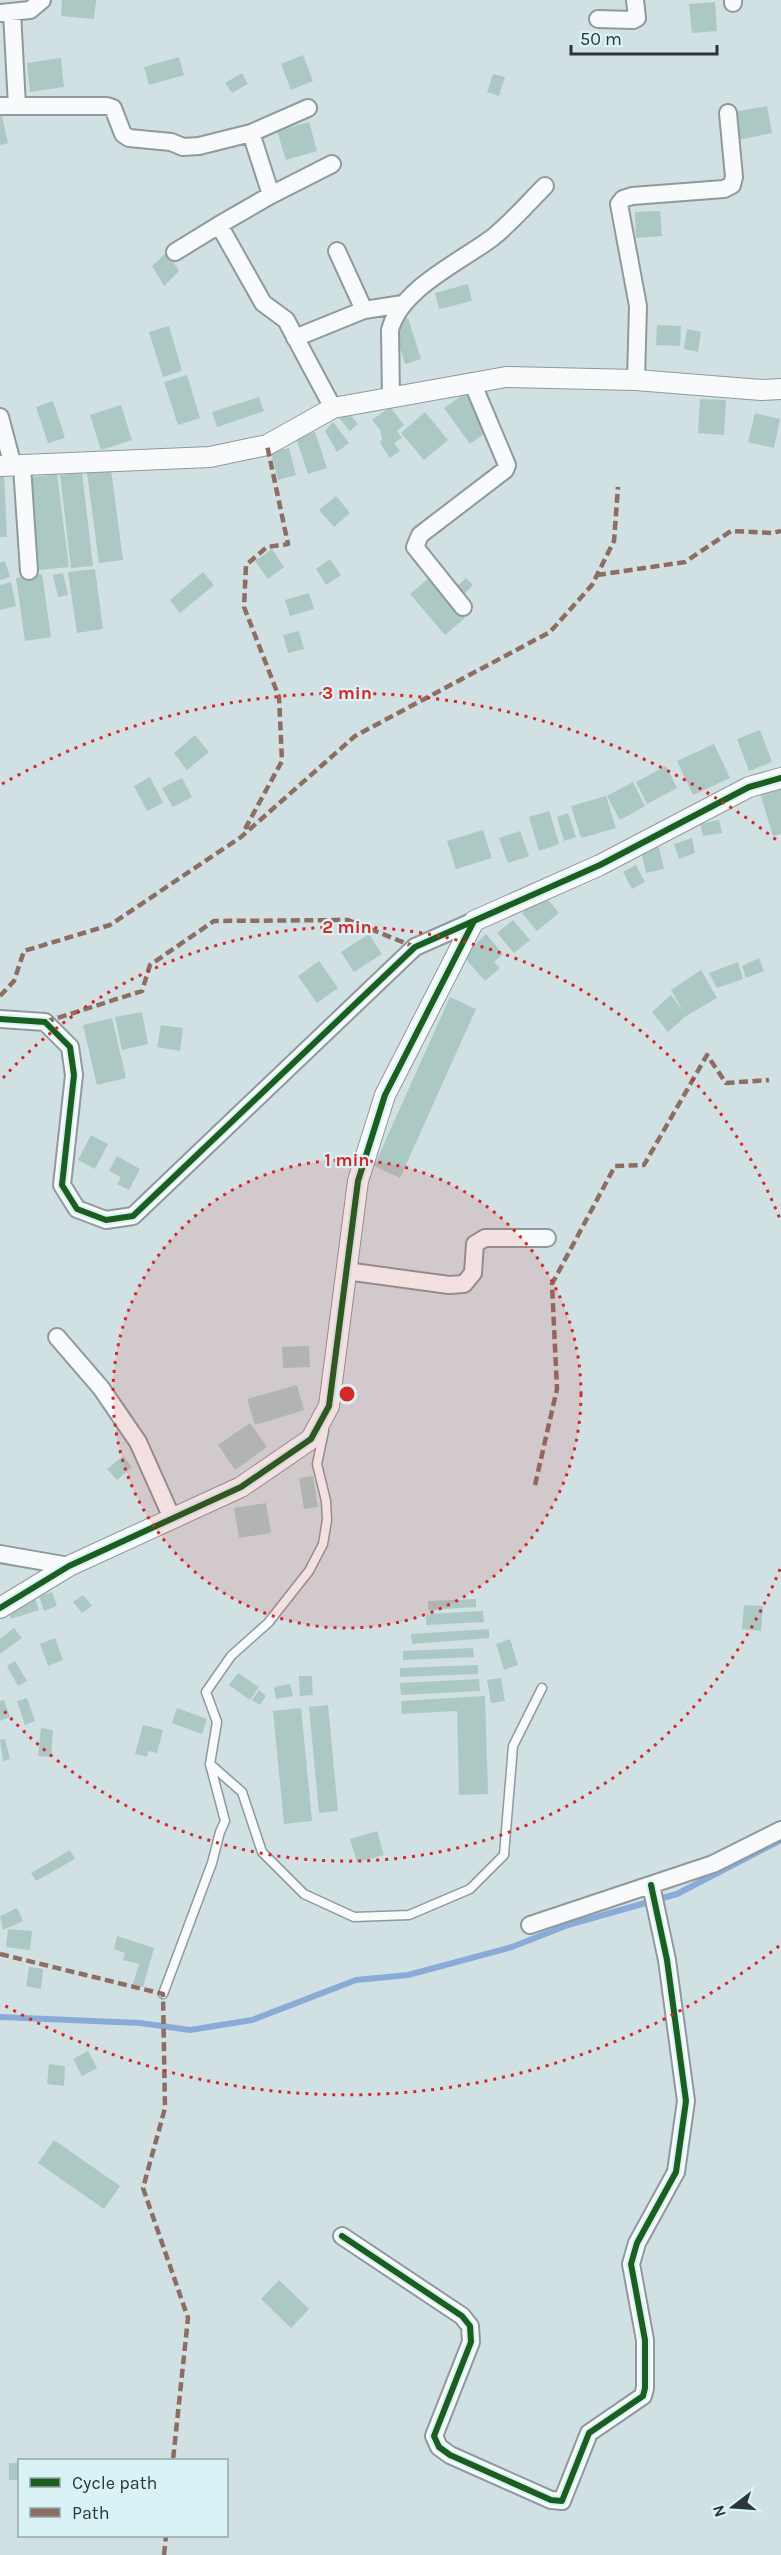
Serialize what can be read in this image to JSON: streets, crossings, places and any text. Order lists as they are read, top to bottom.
{
  "legend": ["Cycle path", "Path"],
  "scale_bar": "50 m",
  "north": "left",
  "rings": ["3 min", "2 min", "1 min"]
}
